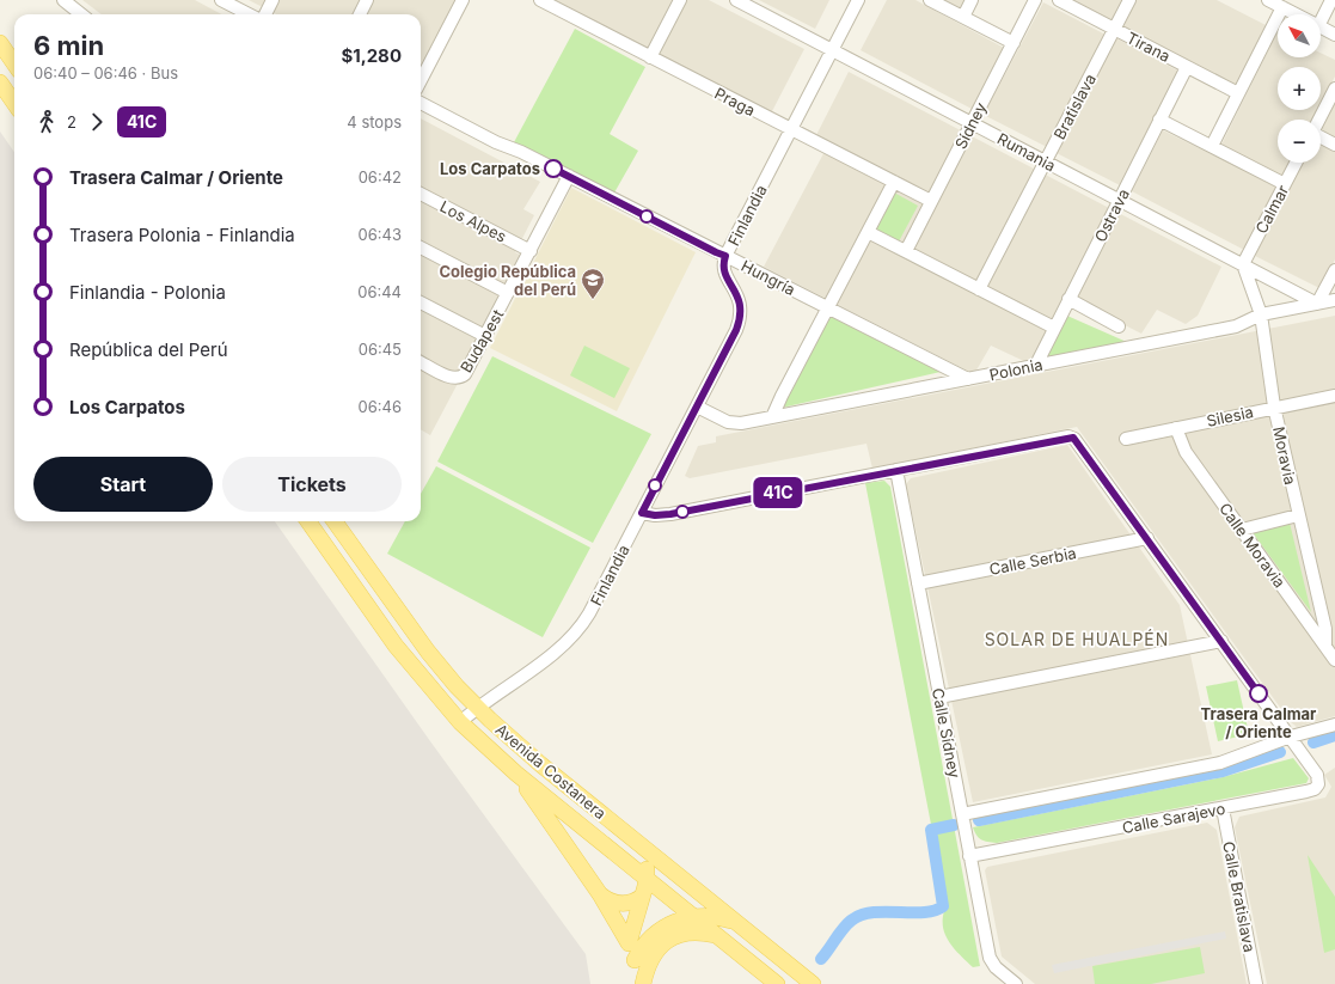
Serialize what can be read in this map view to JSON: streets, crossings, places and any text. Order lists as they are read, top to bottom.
{
  "streets": {
    "main road": ["Avenida Costanera"],
    "street": [
      "Tirana",
      "Praga",
      "Bratislava",
      "Sídney",
      "Rumania",
      "Calmar",
      "Finlandia",
      "Ostrava",
      "Los Alpes",
      "Hungría",
      "Budapest",
      "Polonia",
      "Silesia",
      "Moravia",
      "Calle Moravia",
      "Calle Serbia",
      "Calle Sídney",
      "Calle Sarajevo",
      "Calle Bratislava"
    ]
  },
  "crossings": [
    ["Tirana", "Bratislava"],
    ["Tirana", "Ostrava"],
    ["Praga", "Sídney"],
    ["Praga", "Finlandia"],
    ["Bratislava", "Rumania"],
    ["Sídney", "Rumania"],
    ["Rumania", "Calmar"],
    ["Rumania", "Finlandia"],
    ["Rumania", "Ostrava"],
    ["Rumania", "Polonia"],
    ["Rumania", "Moravia"],
    ["Calmar", "Moravia"],
    ["Finlandia", "Hungría"],
    ["Finlandia", "Polonia"],
    ["Finlandia", "Avenida Costanera"],
    ["Ostrava", "Polonia"],
    ["Los Alpes", "Budapest"],
    ["Hungría", "Budapest"],
    ["Hungría", "Polonia"],
    ["Polonia", "Moravia"],
    ["Silesia", "Moravia"],
    ["Silesia", "Calle Moravia"],
    ["Moravia", "Calle Moravia"],
    ["Calle Serbia", "Calle Sídney"],
    ["Calle Sídney", "Calle Sarajevo"],
    ["Calle Sarajevo", "Calle Bratislava"]
  ],
  "districts": ["SOLAR DE HUALPÉN"],
  "places": {
    "other": ["Los Carpatos", "Trasera Calmar / Oriente"],
    "school or university": ["Colegio República del Perú"]
  },
  "lines": ["bus line 41C"],
  "north": "top left",
  "page": {
    "on_map": "41C",
    "map_buttons": ["+", "−"],
    "heading": ["6 min", "06:40 – 06:46 · Bus", "$1,280"],
    "legs": ["2", "41C", "4 stops"],
    "list": [
      {
        "name": "Trasera Calmar / Oriente",
        "value": "06:42"
      },
      {
        "name": "Trasera Polonia - Finlandia",
        "value": "06:43"
      },
      {
        "name": "Finlandia - Polonia",
        "value": "06:44"
      },
      {
        "name": "República del Perú",
        "value": "06:45"
      },
      {
        "name": "Los Carpatos",
        "value": "06:46"
      }
    ],
    "buttons": ["Start", "Tickets"]
  }
}
